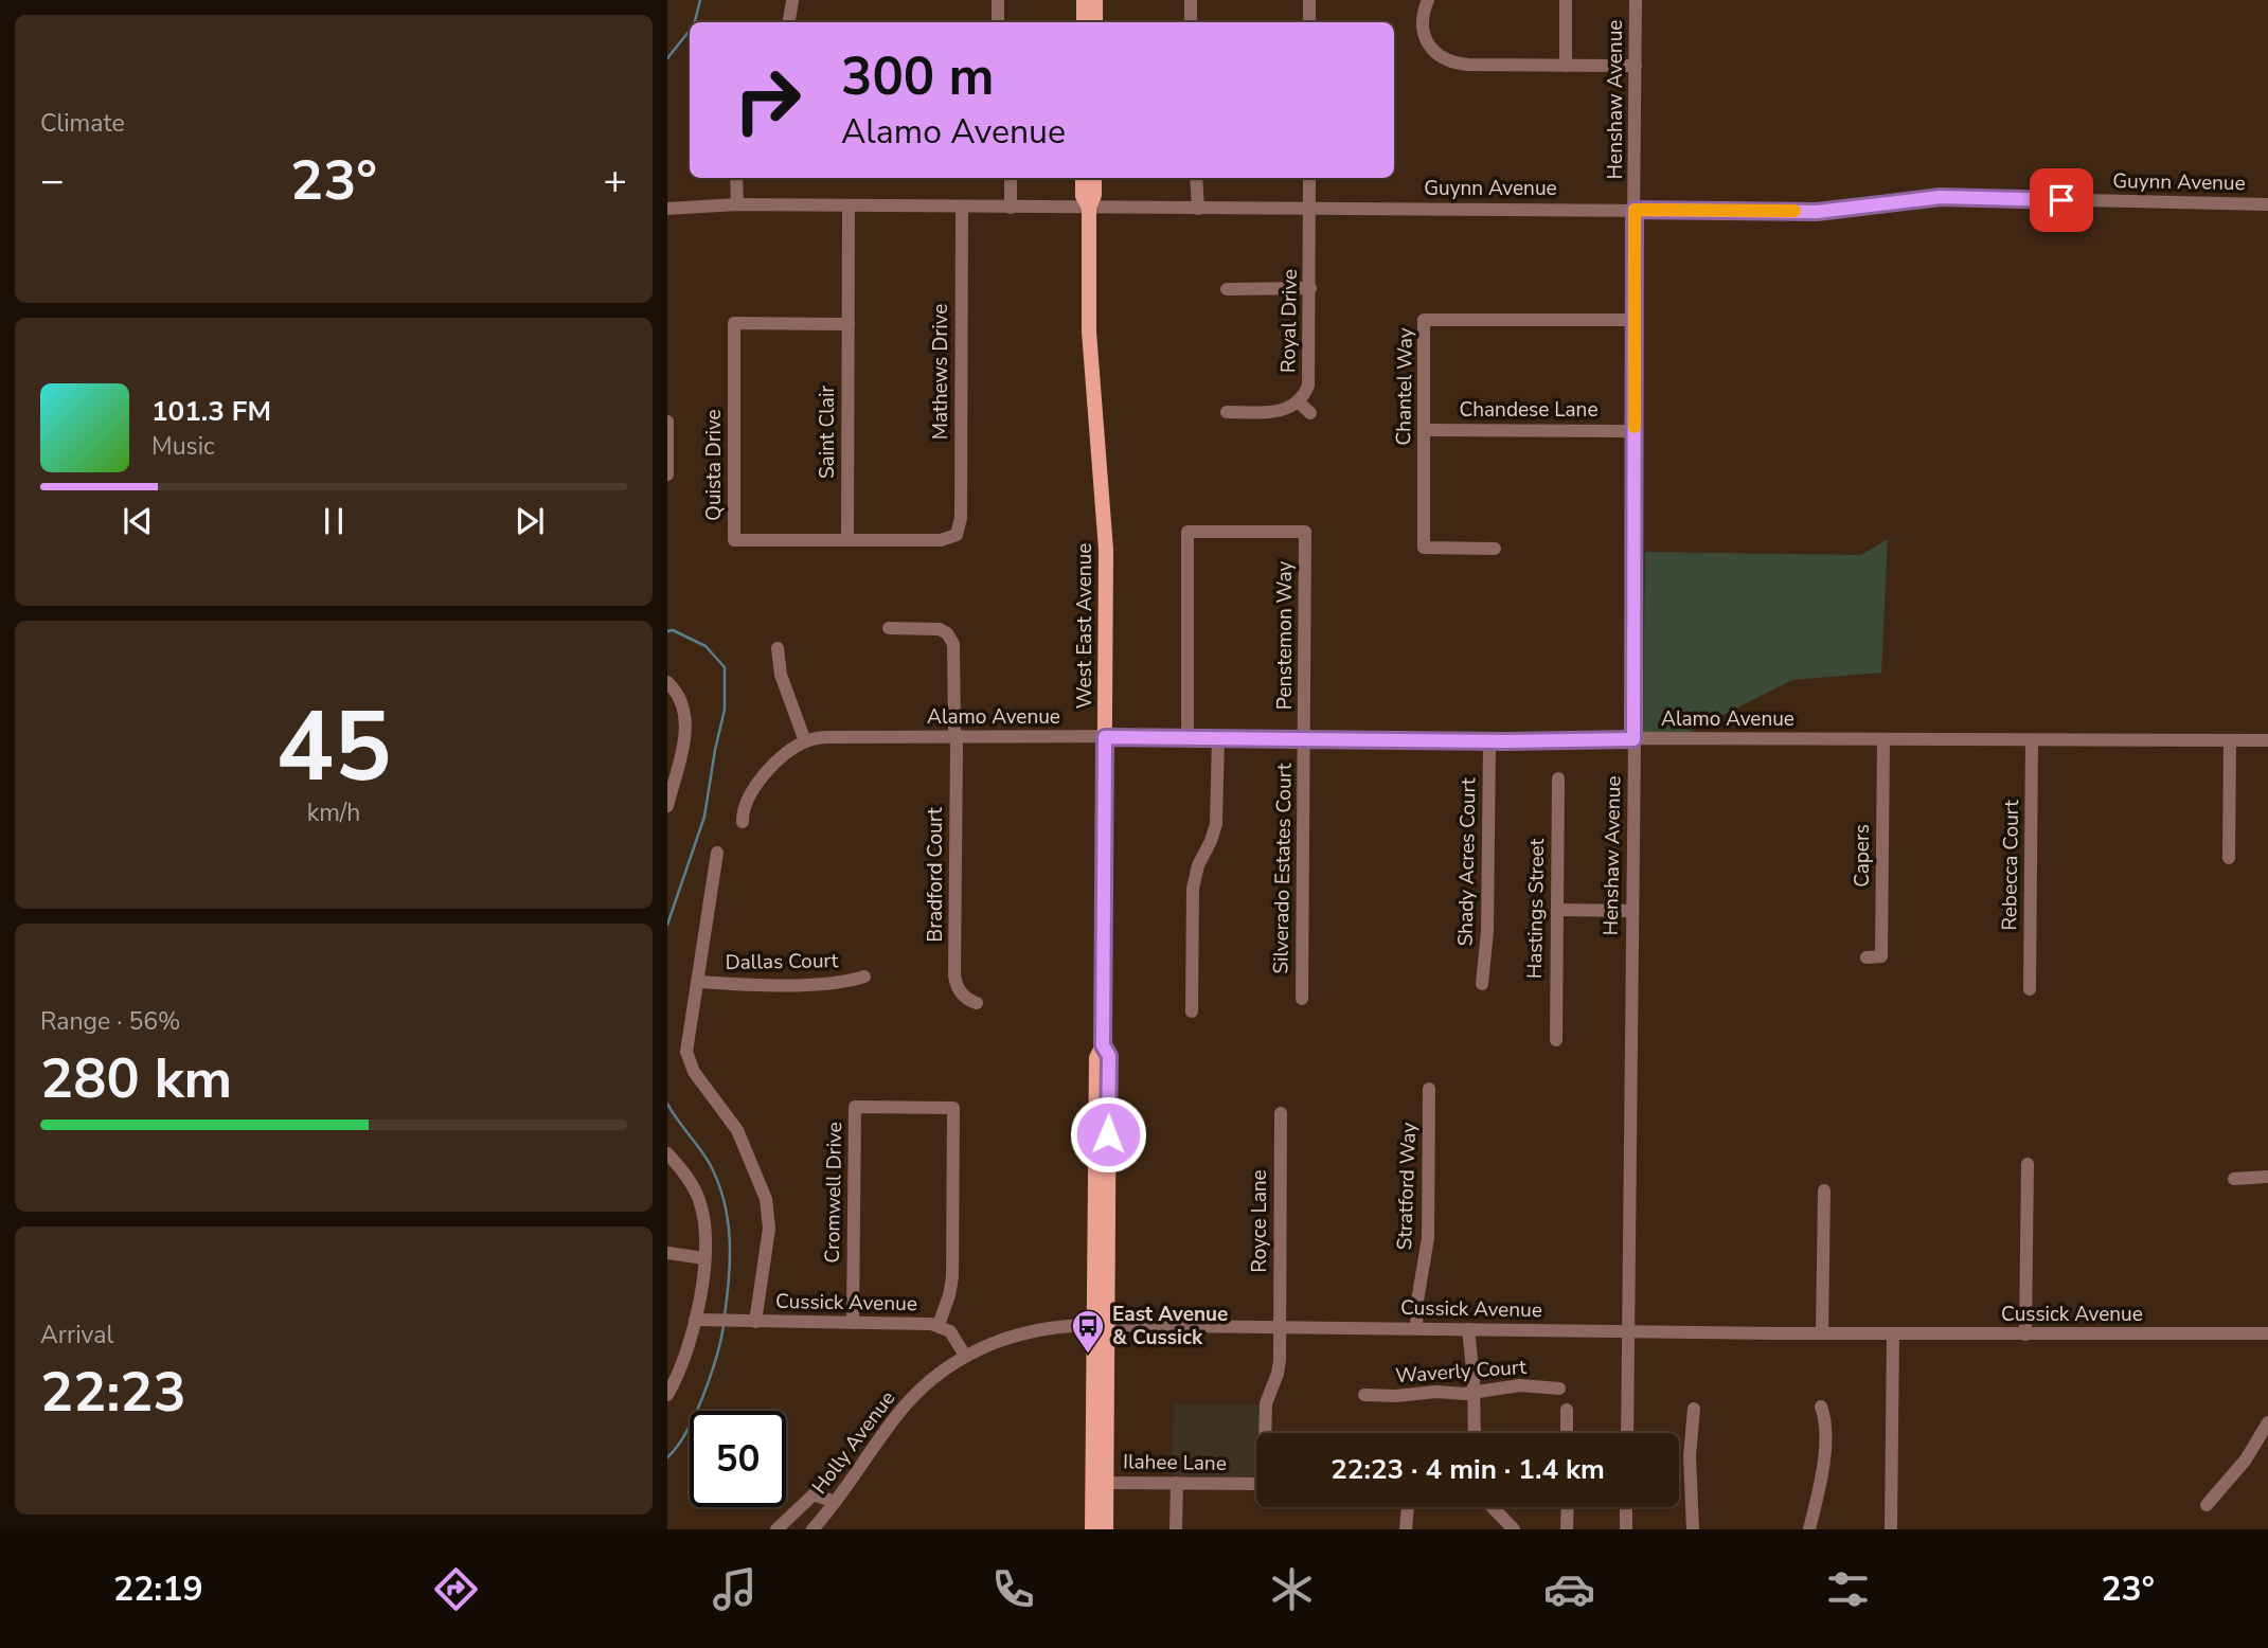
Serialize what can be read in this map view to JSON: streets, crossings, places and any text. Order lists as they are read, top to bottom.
{
  "streets": {
    "main road": ["West East Avenue"],
    "street": [
      "Henshaw Avenue",
      "Guynn Avenue",
      "Royal Drive",
      "Mathews Drive",
      "Chantel Way",
      "Chandese Lane",
      "Saint Clair",
      "Quista Drive",
      "Penstemon Way",
      "Alamo Avenue",
      "Capers",
      "Shady Acres Court",
      "Rebecca Court",
      "Silverado Estates Court",
      "Bradford Court",
      "Hastings Street",
      "Dallas Court",
      "Stratford Way",
      "Cromwell Drive",
      "Royce Lane",
      "Cussick Avenue",
      "Waverly Court",
      "Holly Avenue",
      "Ilahee Lane"
    ]
  },
  "crossings": [
    ["Henshaw Avenue", "Guynn Avenue"],
    ["Henshaw Avenue", "Chantel Way"],
    ["Henshaw Avenue", "Chandese Lane"],
    ["Henshaw Avenue", "Alamo Avenue"],
    ["Henshaw Avenue", "Cussick Avenue"],
    ["Guynn Avenue", "Royal Drive"],
    ["Guynn Avenue", "Mathews Drive"],
    ["Guynn Avenue", "Saint Clair"],
    ["Guynn Avenue", "West East Avenue"],
    ["Mathews Drive", "Quista Drive"],
    ["Chantel Way", "Chandese Lane"],
    ["Saint Clair", "Quista Drive"],
    ["West East Avenue", "Alamo Avenue"],
    ["West East Avenue", "Cussick Avenue"],
    ["West East Avenue", "Ilahee Lane"],
    ["Penstemon Way", "Alamo Avenue"],
    ["Penstemon Way", "Silverado Estates Court"],
    ["Alamo Avenue", "Capers"],
    ["Alamo Avenue", "Shady Acres Court"],
    ["Alamo Avenue", "Rebecca Court"],
    ["Alamo Avenue", "Silverado Estates Court"],
    ["Alamo Avenue", "Bradford Court"],
    ["Stratford Way", "Cussick Avenue"],
    ["Cromwell Drive", "Cussick Avenue"],
    ["Royce Lane", "Cussick Avenue"],
    ["Royce Lane", "Ilahee Lane"],
    ["Cussick Avenue", "Holly Avenue"],
    ["Cussick Avenue", "Ilahee Lane"]
  ],
  "places": {
    "bus stop": ["East Avenue & Cussick"]
  },
  "page": {
    "tile": [
      "Climate",
      ["45", "km/h"],
      ["Range · 56%", "280 km"],
      ["Arrival", "22:23"]
    ],
    "turn": ["300 m", "Alamo Avenue"],
    "heat": ["−", "23°", "+"],
    "song": ["101.3 FM", "Music"],
    "limit": "50",
    "trip": "22:23 · 4 min · 1.4 km",
    "tabs": ["22:19", "23°"]
  }
}
